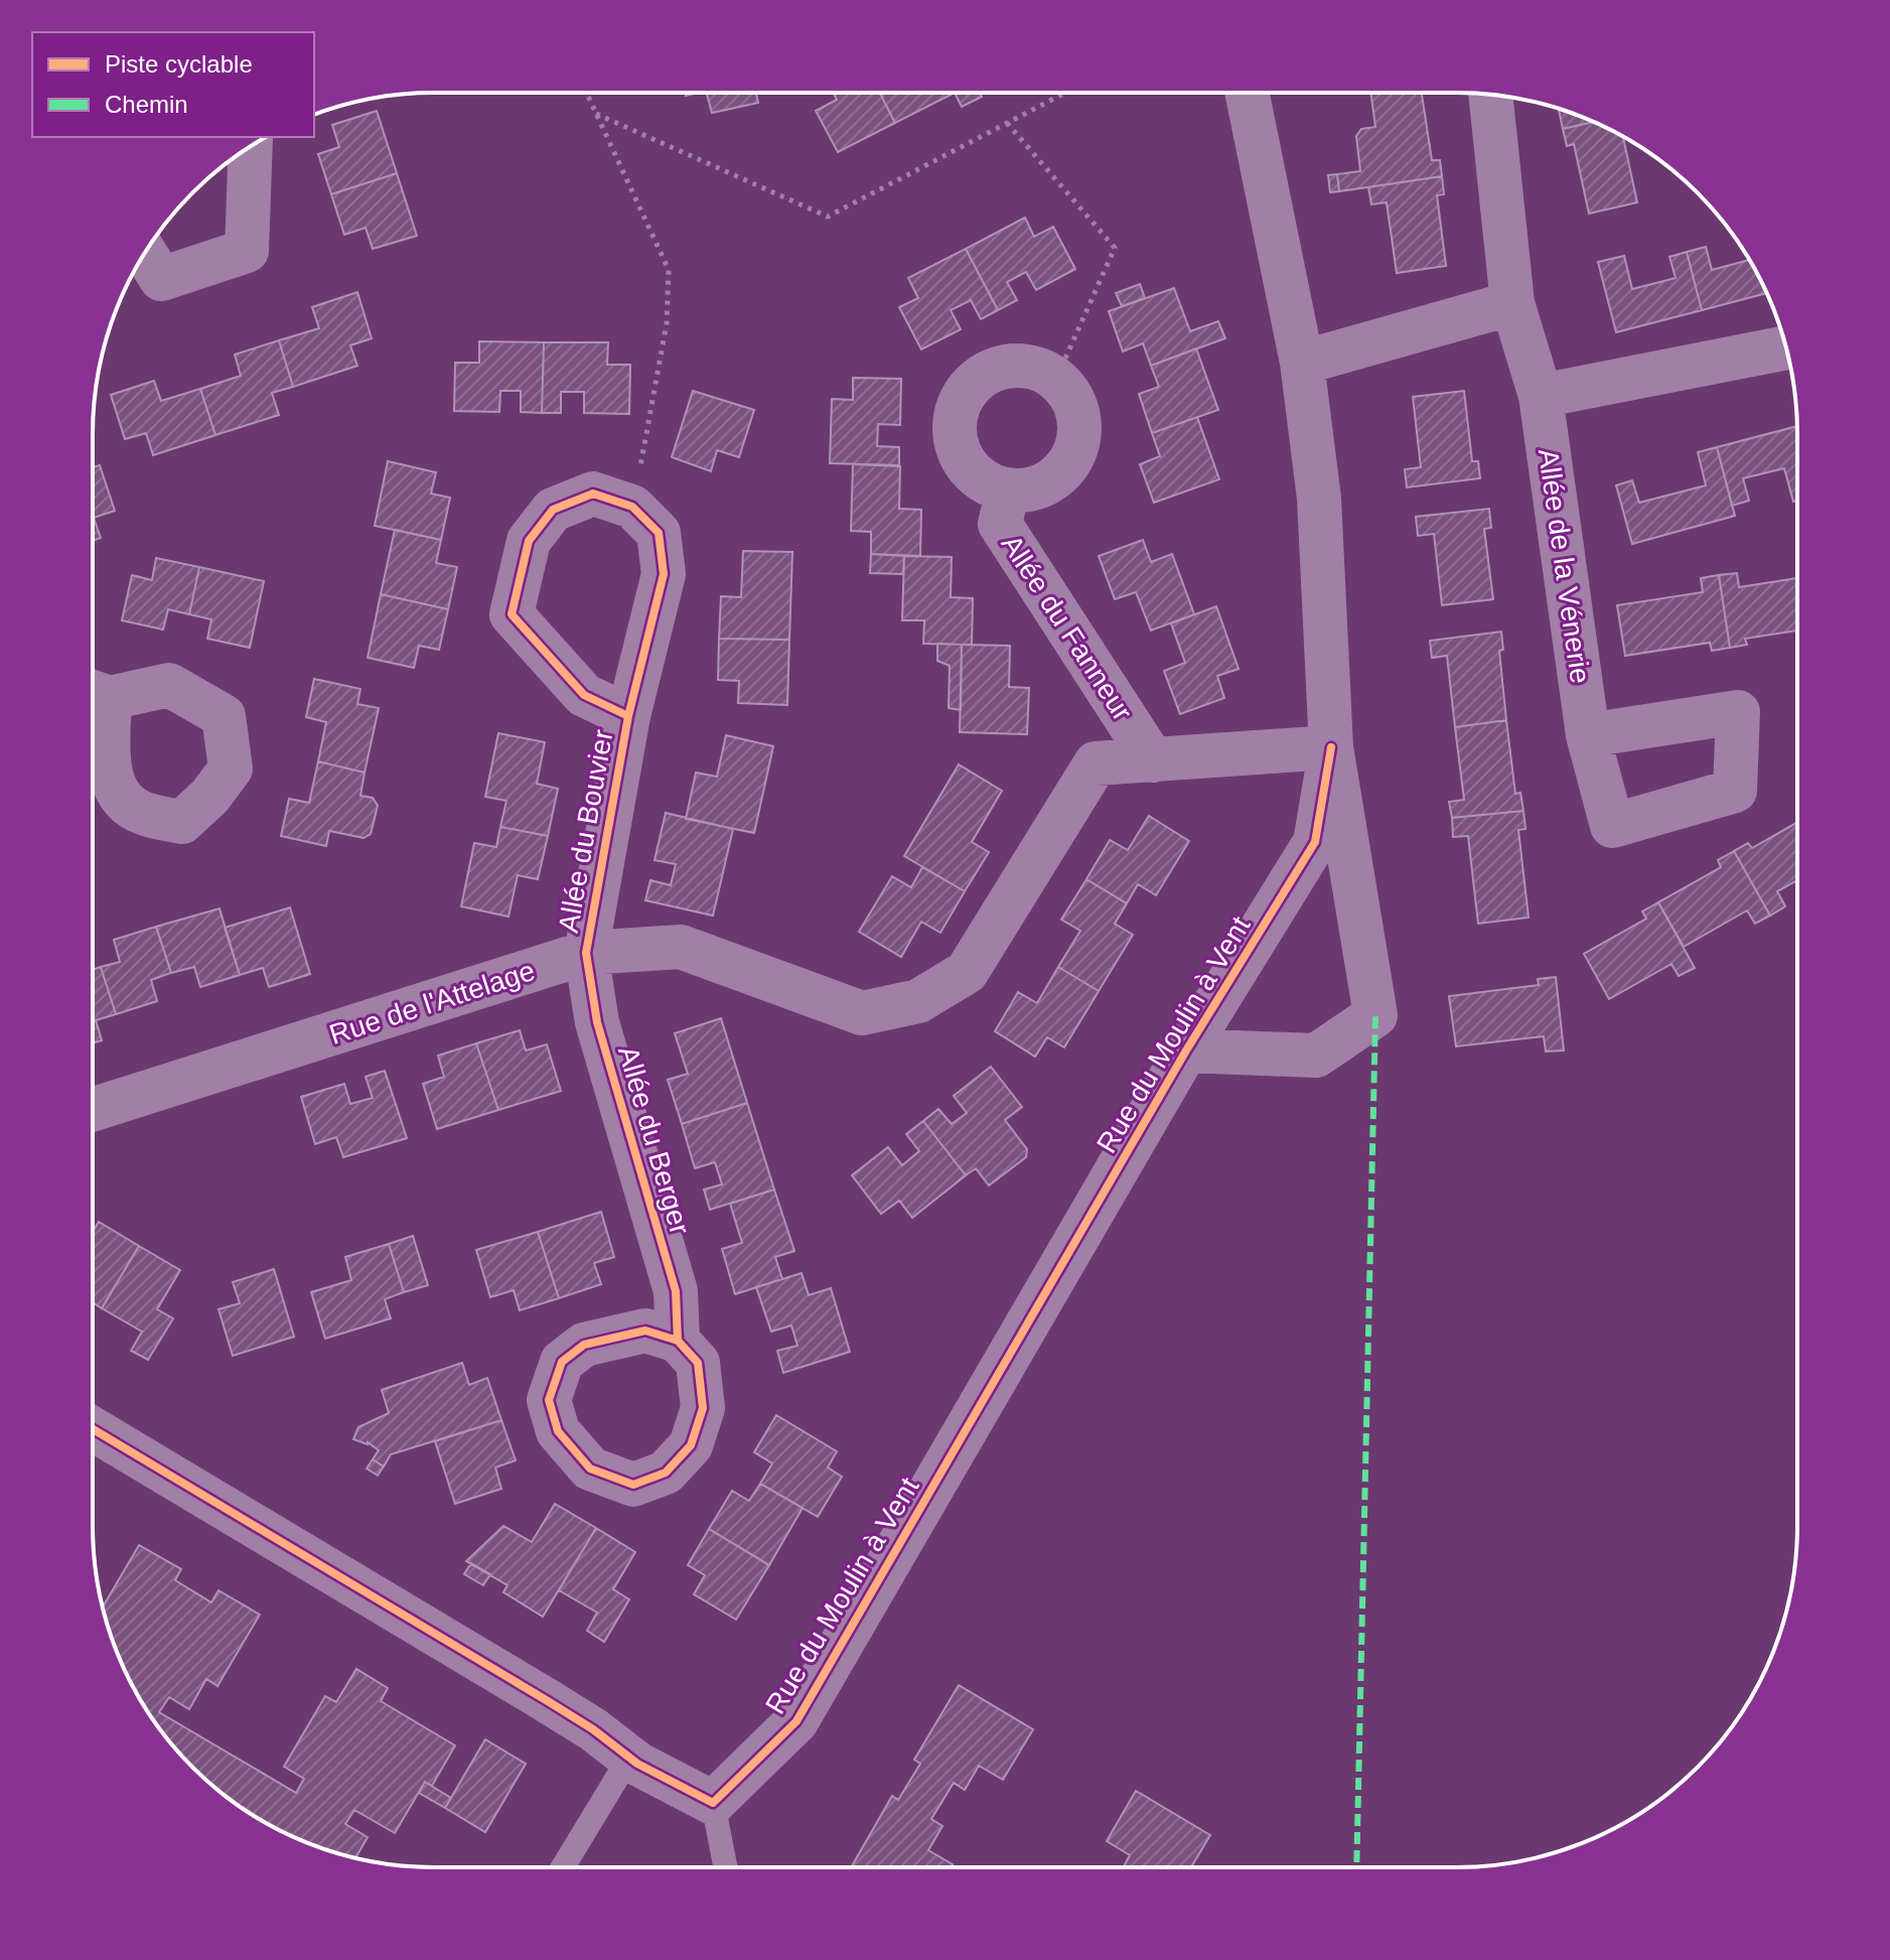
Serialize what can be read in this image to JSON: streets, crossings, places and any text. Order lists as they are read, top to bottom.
{
  "streets": {
    "street": [
      "Allée de la Vénerie",
      "Allée du Fanneur",
      "Allée du Bouvier",
      "Rue de l'Attelage",
      "Rue du Moulin à Vent",
      "Allée du Berger"
    ]
  },
  "crossings": [
    ["Allée du Fanneur", "Rue de l'Attelage"],
    ["Allée du Bouvier", "Rue de l'Attelage"],
    ["Allée du Bouvier", "Allée du Berger"],
    ["Rue de l'Attelage", "Rue du Moulin à Vent"],
    ["Rue de l'Attelage", "Allée du Berger"]
  ],
  "legend": ["Piste cyclable", "Chemin"]
}
